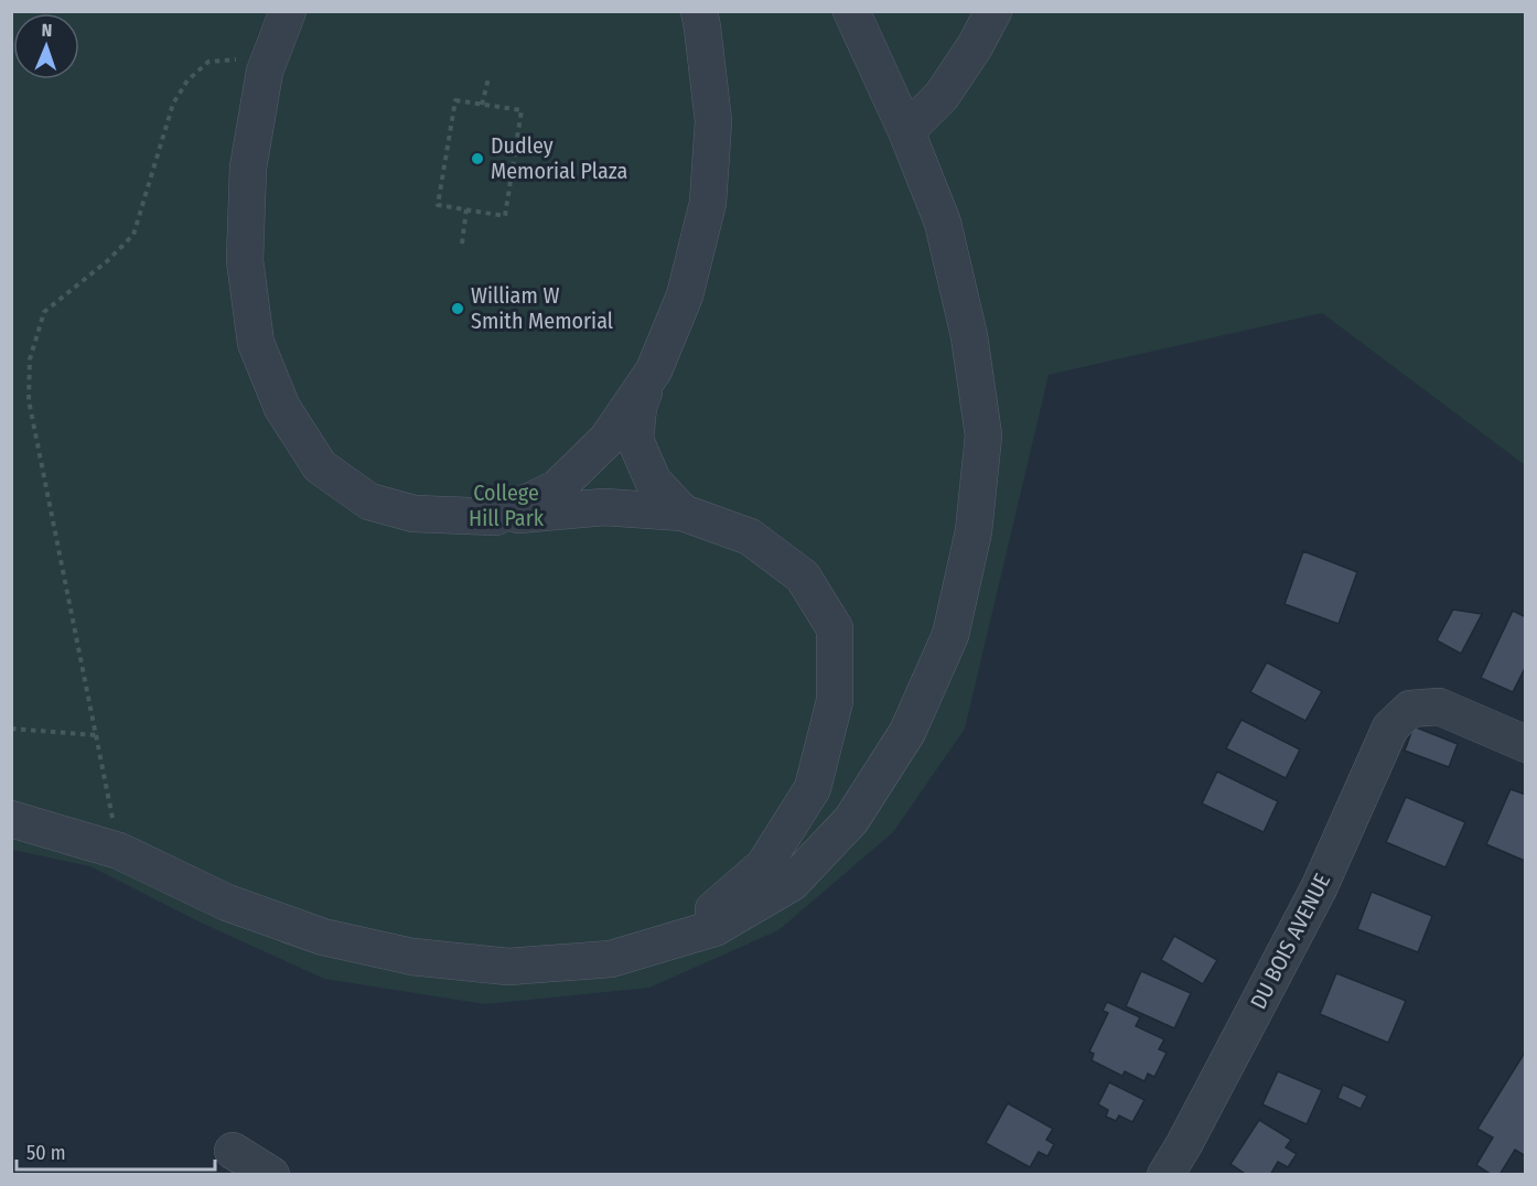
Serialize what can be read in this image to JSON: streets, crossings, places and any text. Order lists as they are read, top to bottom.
{
  "streets": {
    "street": ["DU BOIS AVENUE"]
  },
  "parks": ["College Hill Park"],
  "places": ["Dudley Memorial Plaza", "William W Smith Memorial"],
  "scale_bar": "50 m",
  "north": "top"
}
